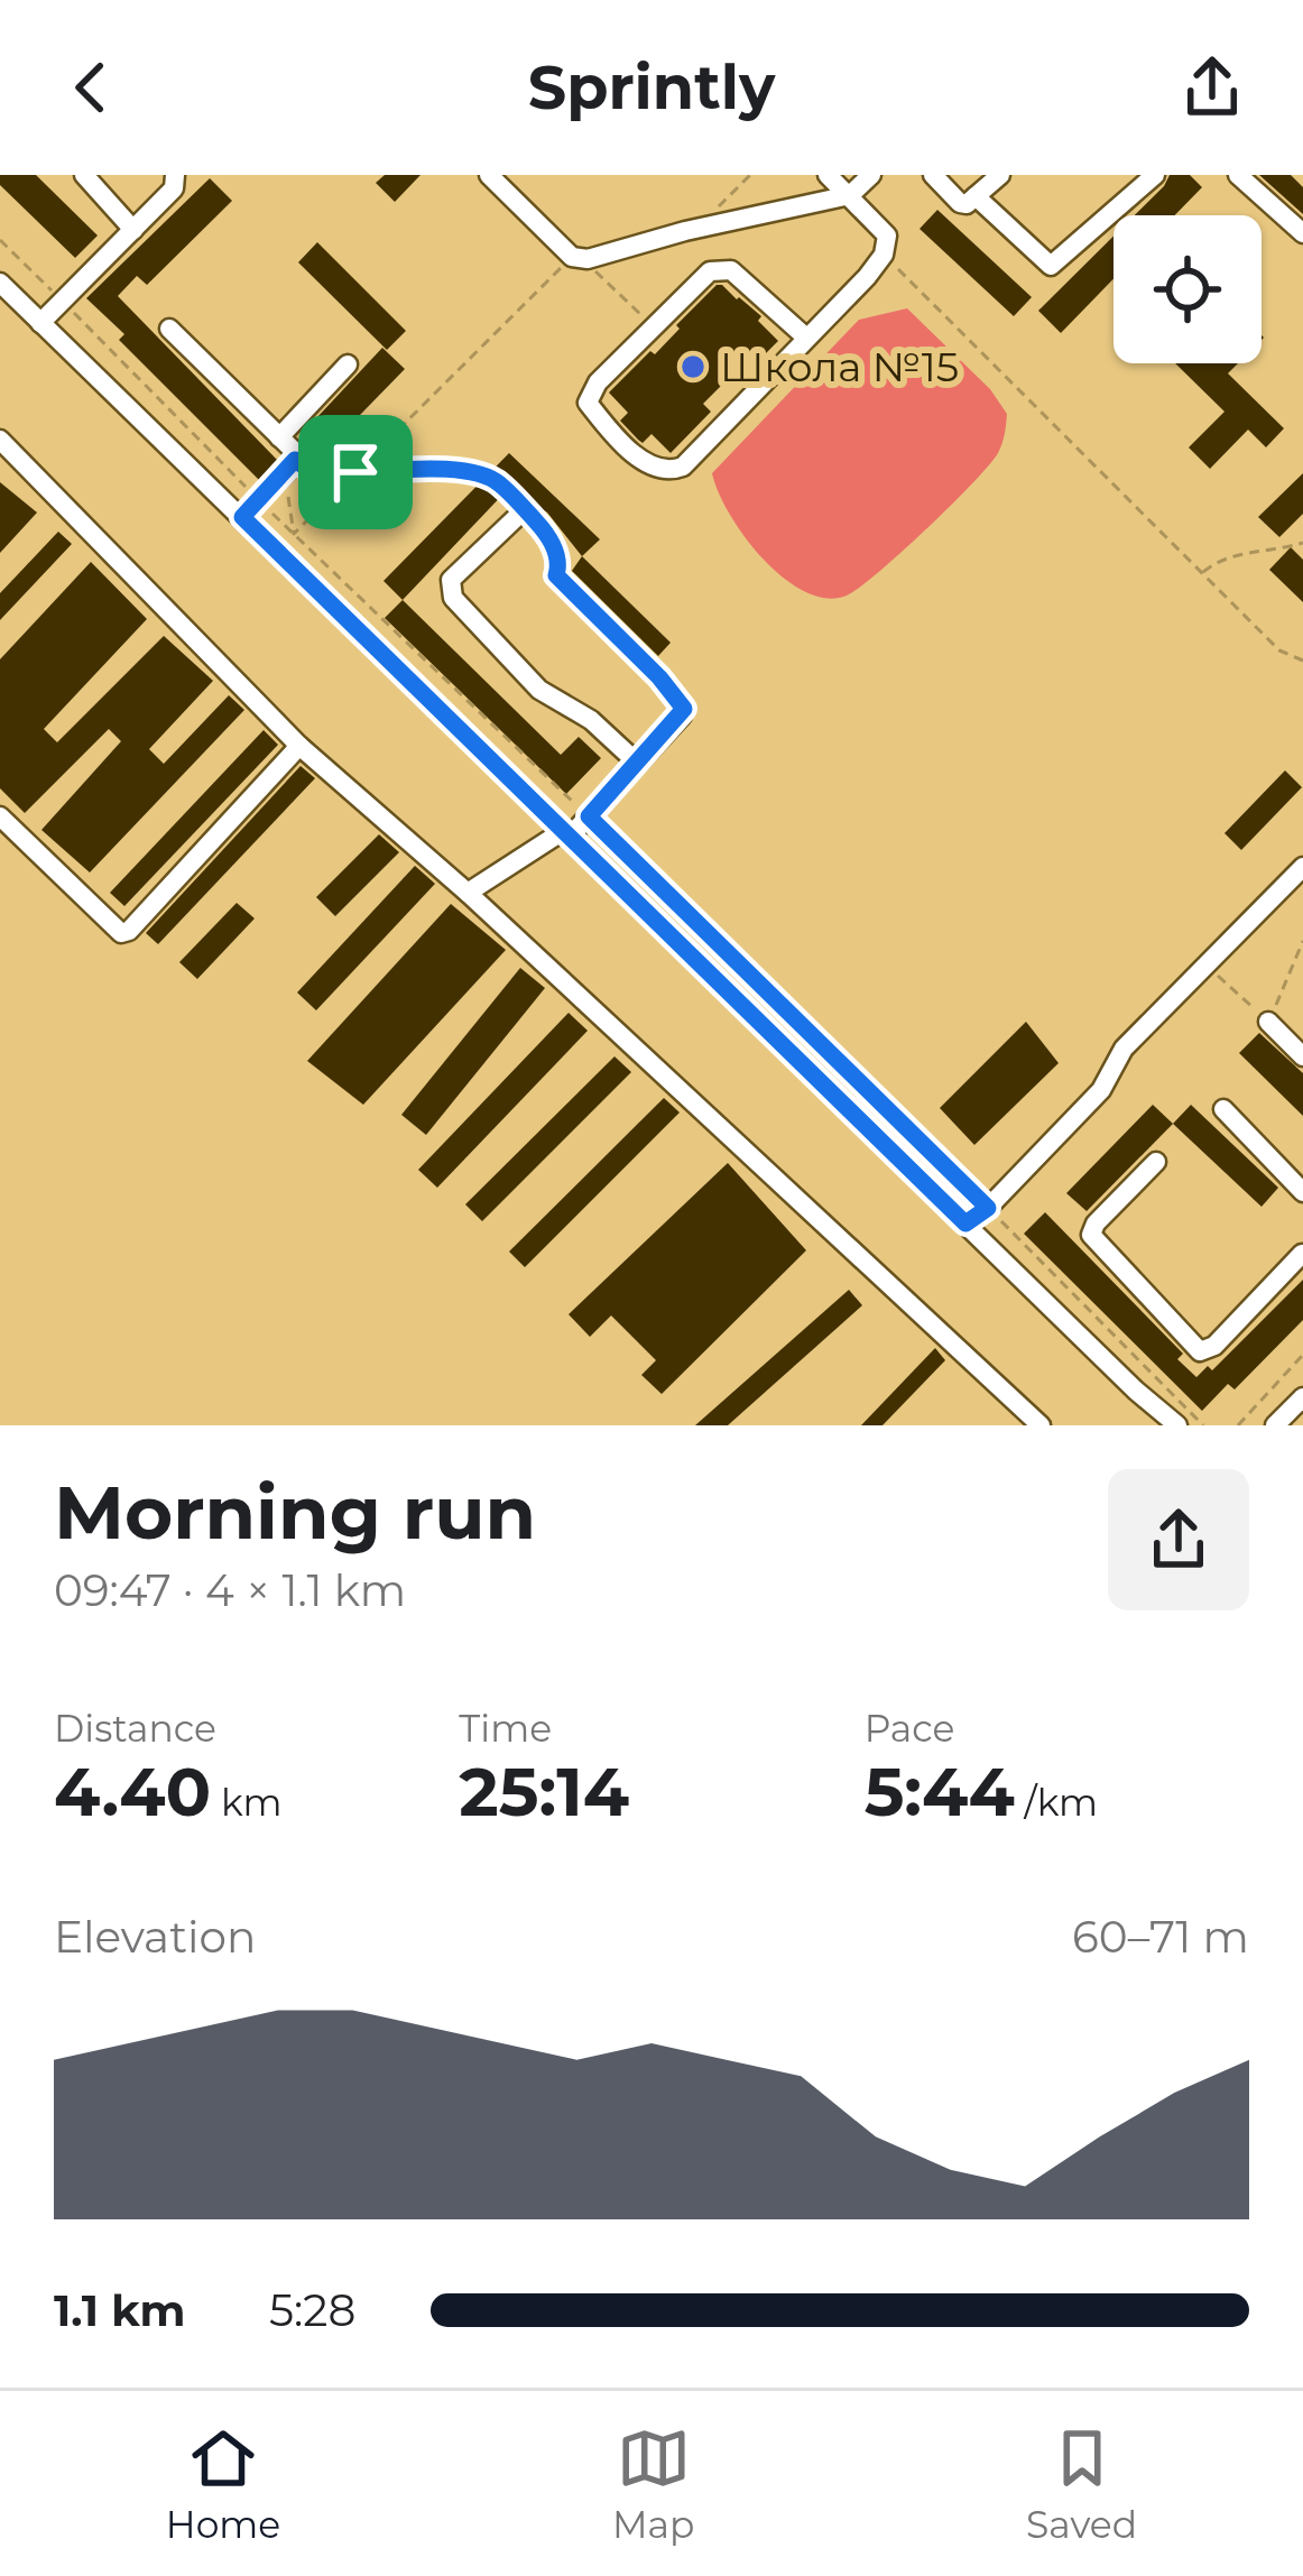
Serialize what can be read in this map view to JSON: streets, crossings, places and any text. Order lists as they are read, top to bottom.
{
  "places": ["Школа №15"],
  "page": {
    "header": "Sprintly",
    "heading": ["Morning run", "09:47 · 4 × 1.1 km"],
    "stats": [
      ["Distance", "4.40 km"],
      ["Time", "25:14"],
      ["Pace", "5:44 /km"]
    ],
    "chart": ["Elevation", "60–71 m"],
    "list": [
      {
        "name": "1.1 km",
        "note": "5:28"
      }
    ],
    "tabs": ["Home", "Map", "Saved"]
  }
}
